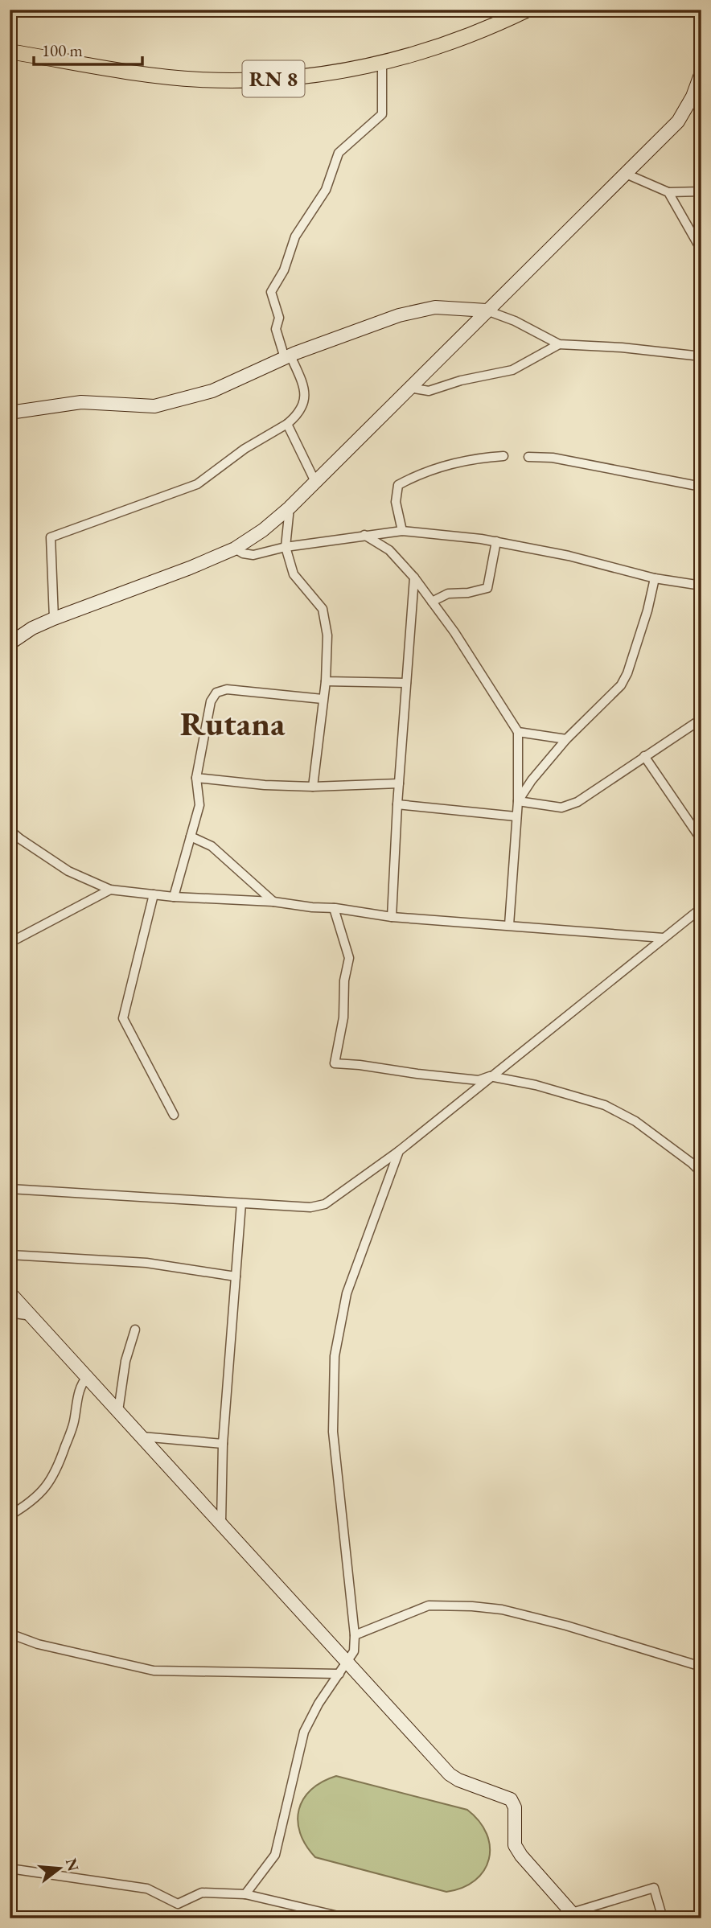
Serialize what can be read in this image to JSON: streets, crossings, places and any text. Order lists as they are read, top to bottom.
{
  "streets": {
    "main road": ["RN 8"]
  },
  "districts": ["Rutana"],
  "scale_bar": "100 m",
  "north": "right"
}
